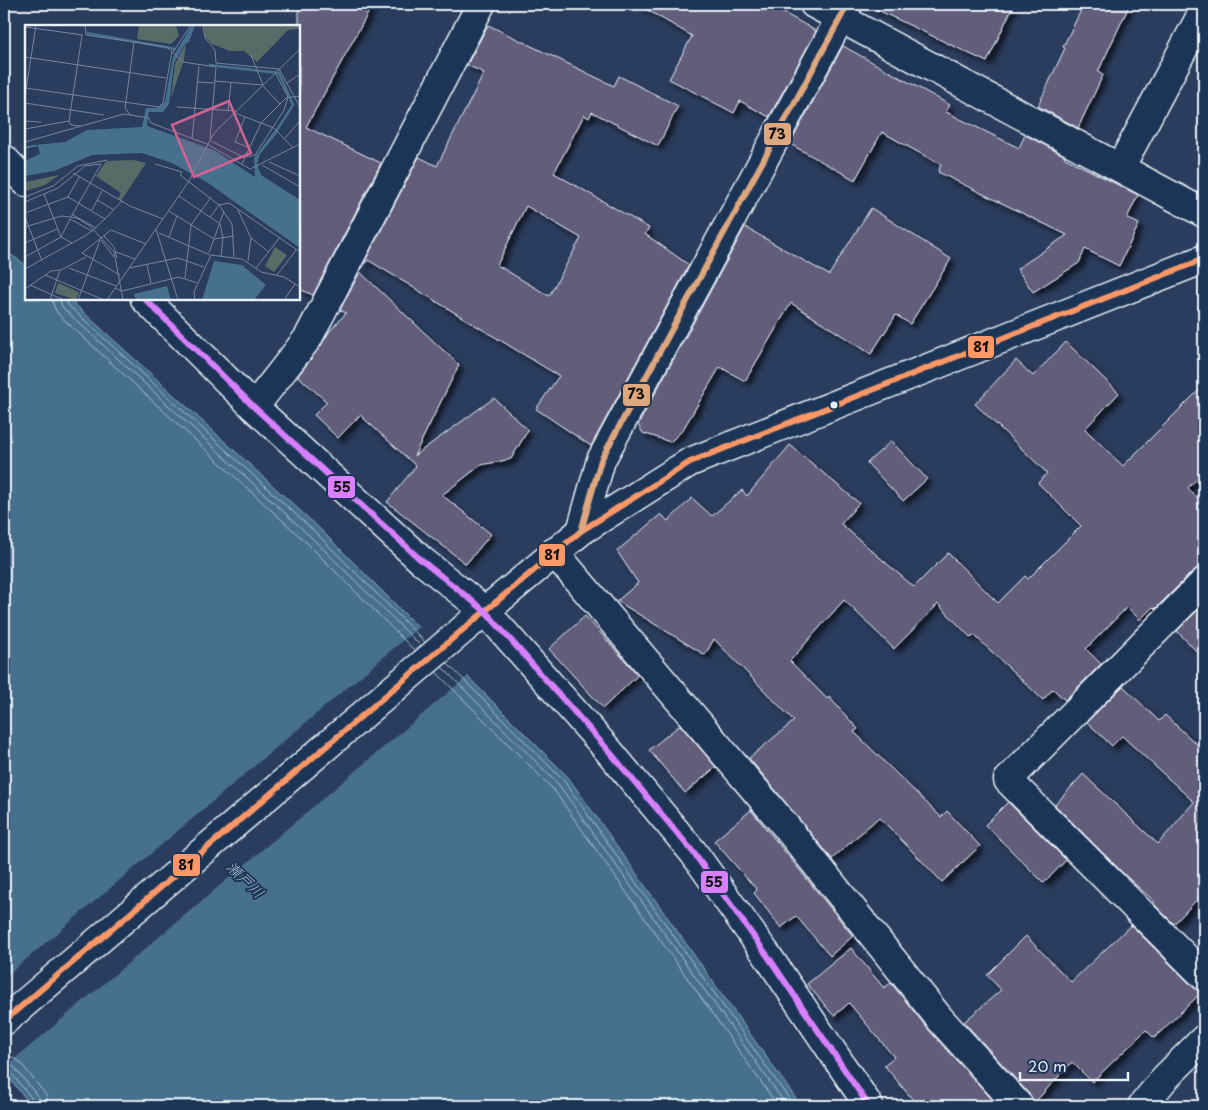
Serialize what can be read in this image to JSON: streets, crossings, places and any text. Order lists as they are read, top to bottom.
{
  "water": ["瀬戸川"],
  "lines": ["transit line 73", "transit line 81", "transit line 55"],
  "scale_bar": "20 m"
}
